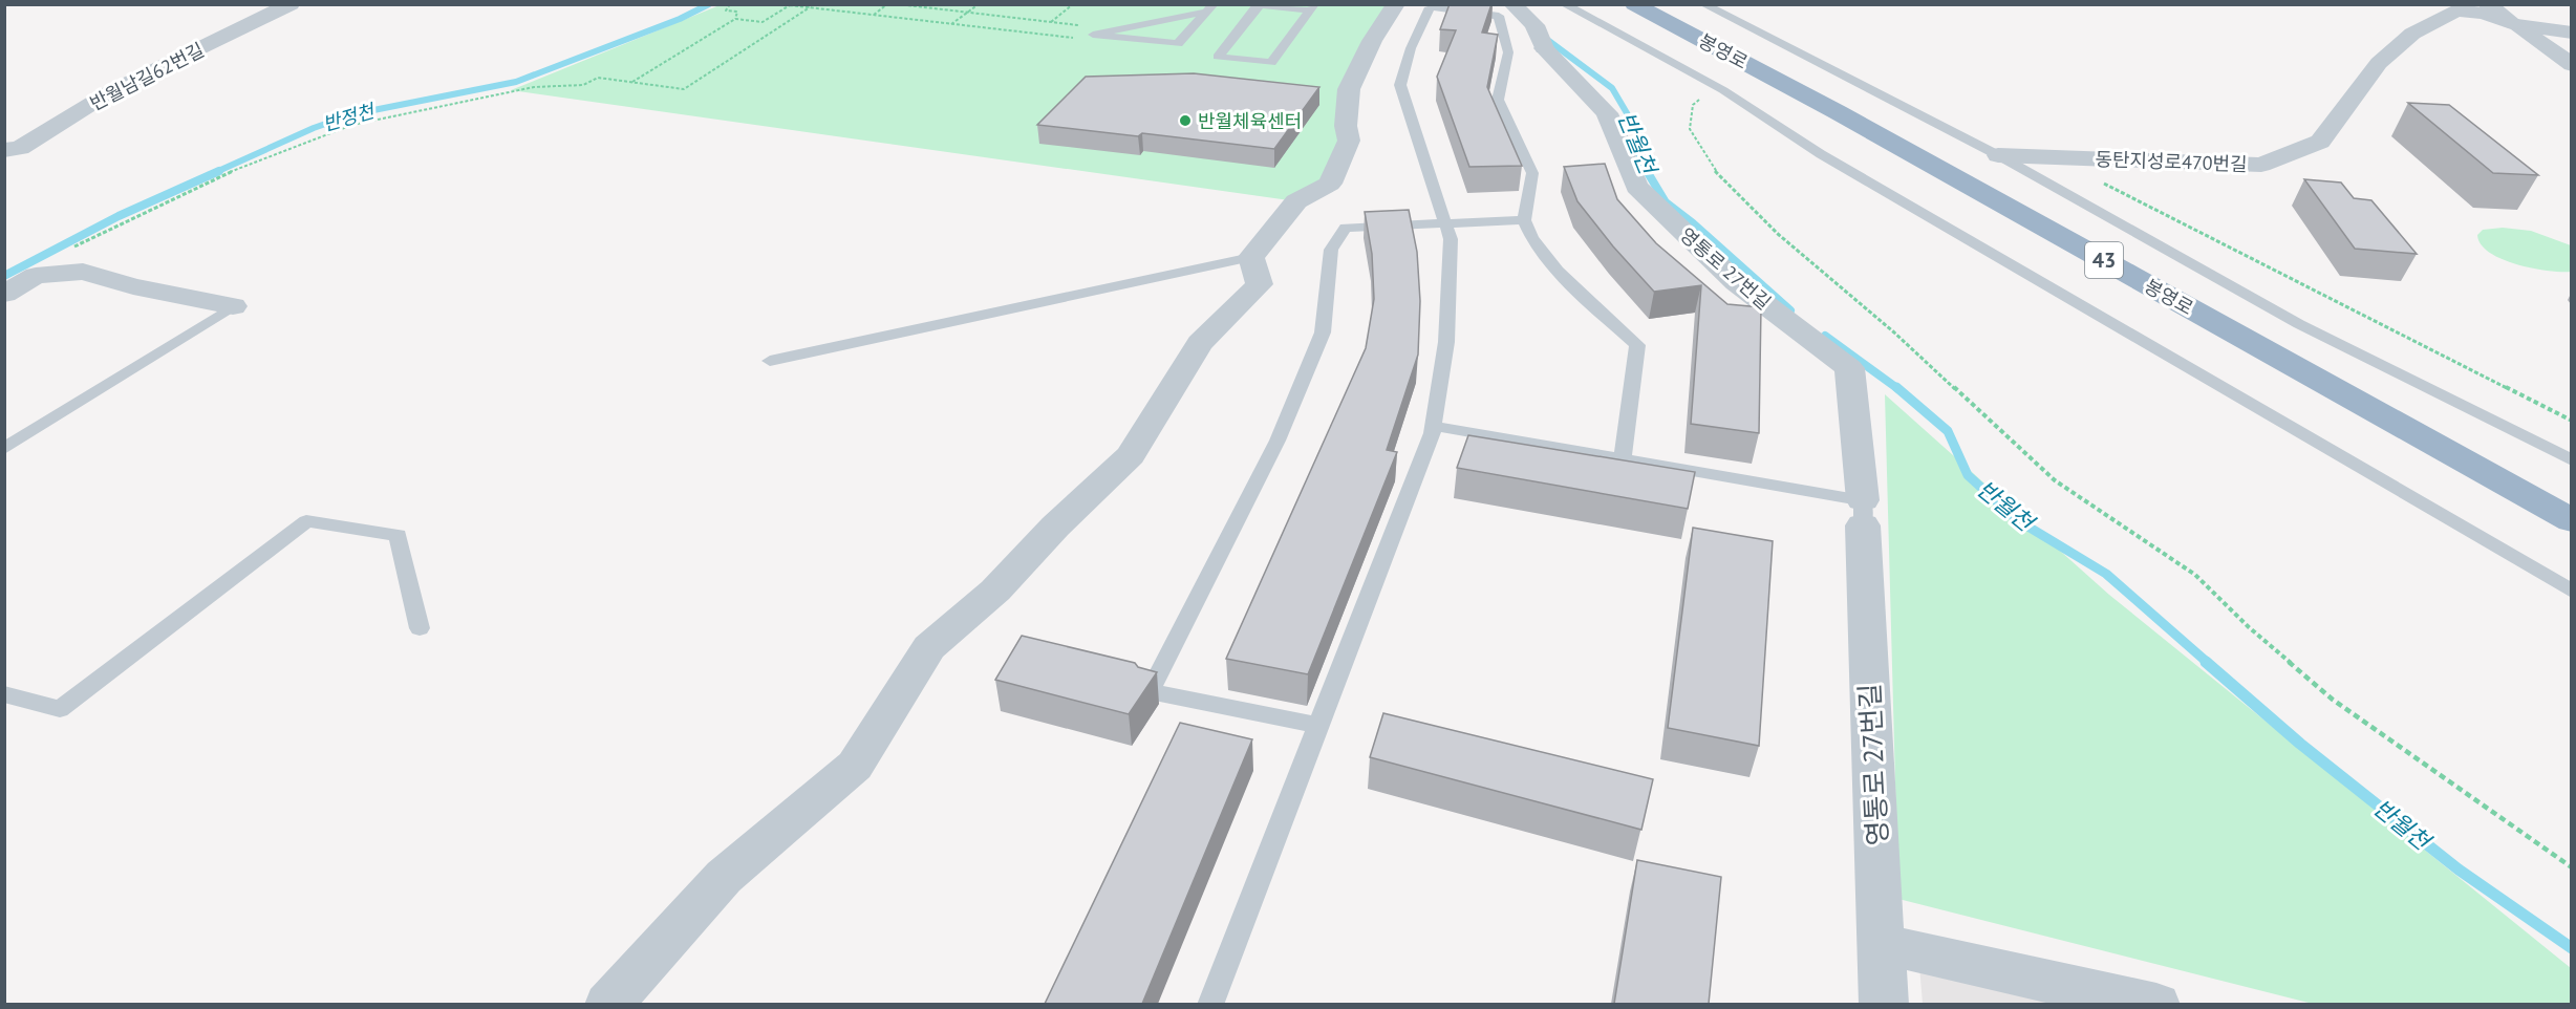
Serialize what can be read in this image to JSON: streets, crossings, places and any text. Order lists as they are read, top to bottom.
{
  "streets": {
    "highway": ["봉영로", "43"],
    "street": ["반월남길62번길", "동탄지성로470번길", "영통로 27번길"]
  },
  "water": ["반정천", "반월천"],
  "places": ["반월체육센터"]
}
